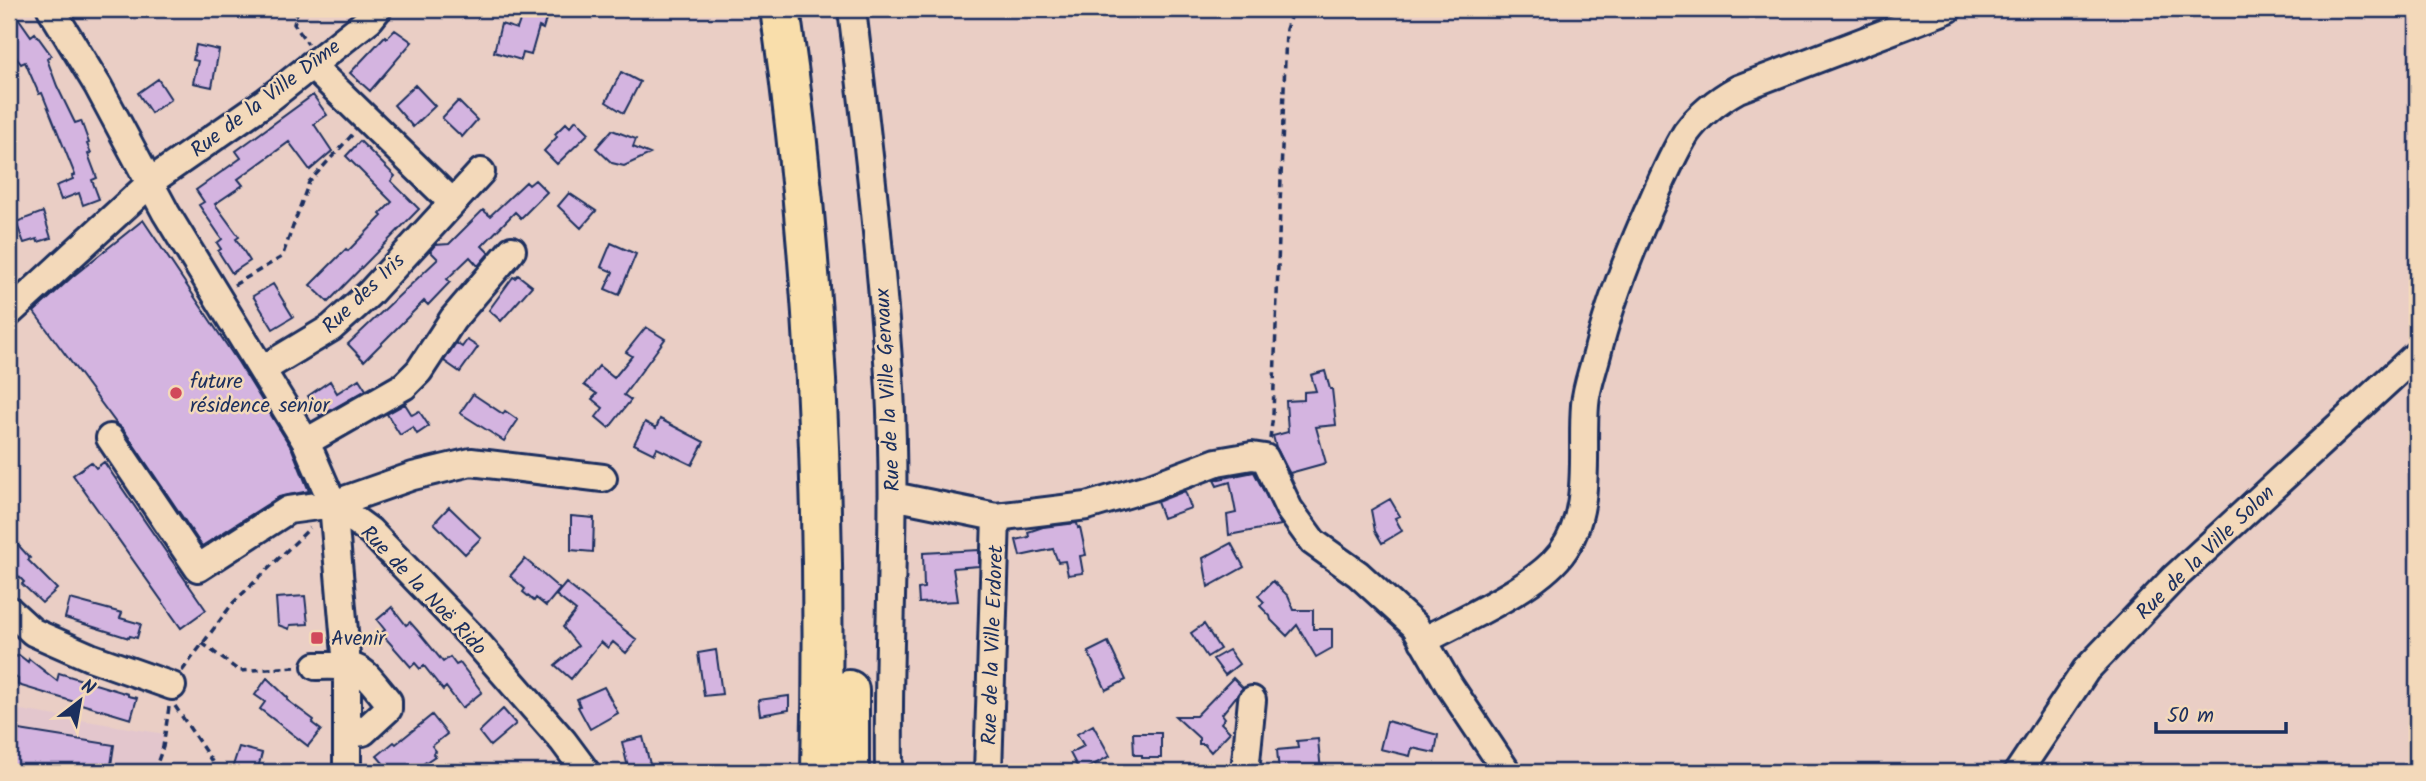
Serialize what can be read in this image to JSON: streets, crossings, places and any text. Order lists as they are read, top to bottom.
{
  "streets": {
    "street": [
      "Rue de la Ville Dîme",
      "Rue des Iris",
      "Rue de la Ville Gervaux",
      "Rue de la Ville Solon",
      "Rue de la Noë Rido",
      "Rue de la Ville Erdoret"
    ]
  },
  "crossings": [
    ["Rue de la Ville Gervaux", "Rue de la Ville Erdoret"]
  ],
  "places": {
    "other": ["future résidence senior"],
    "transit": ["Avenir"]
  },
  "scale_bar": "50 m",
  "north": "top right"
}
